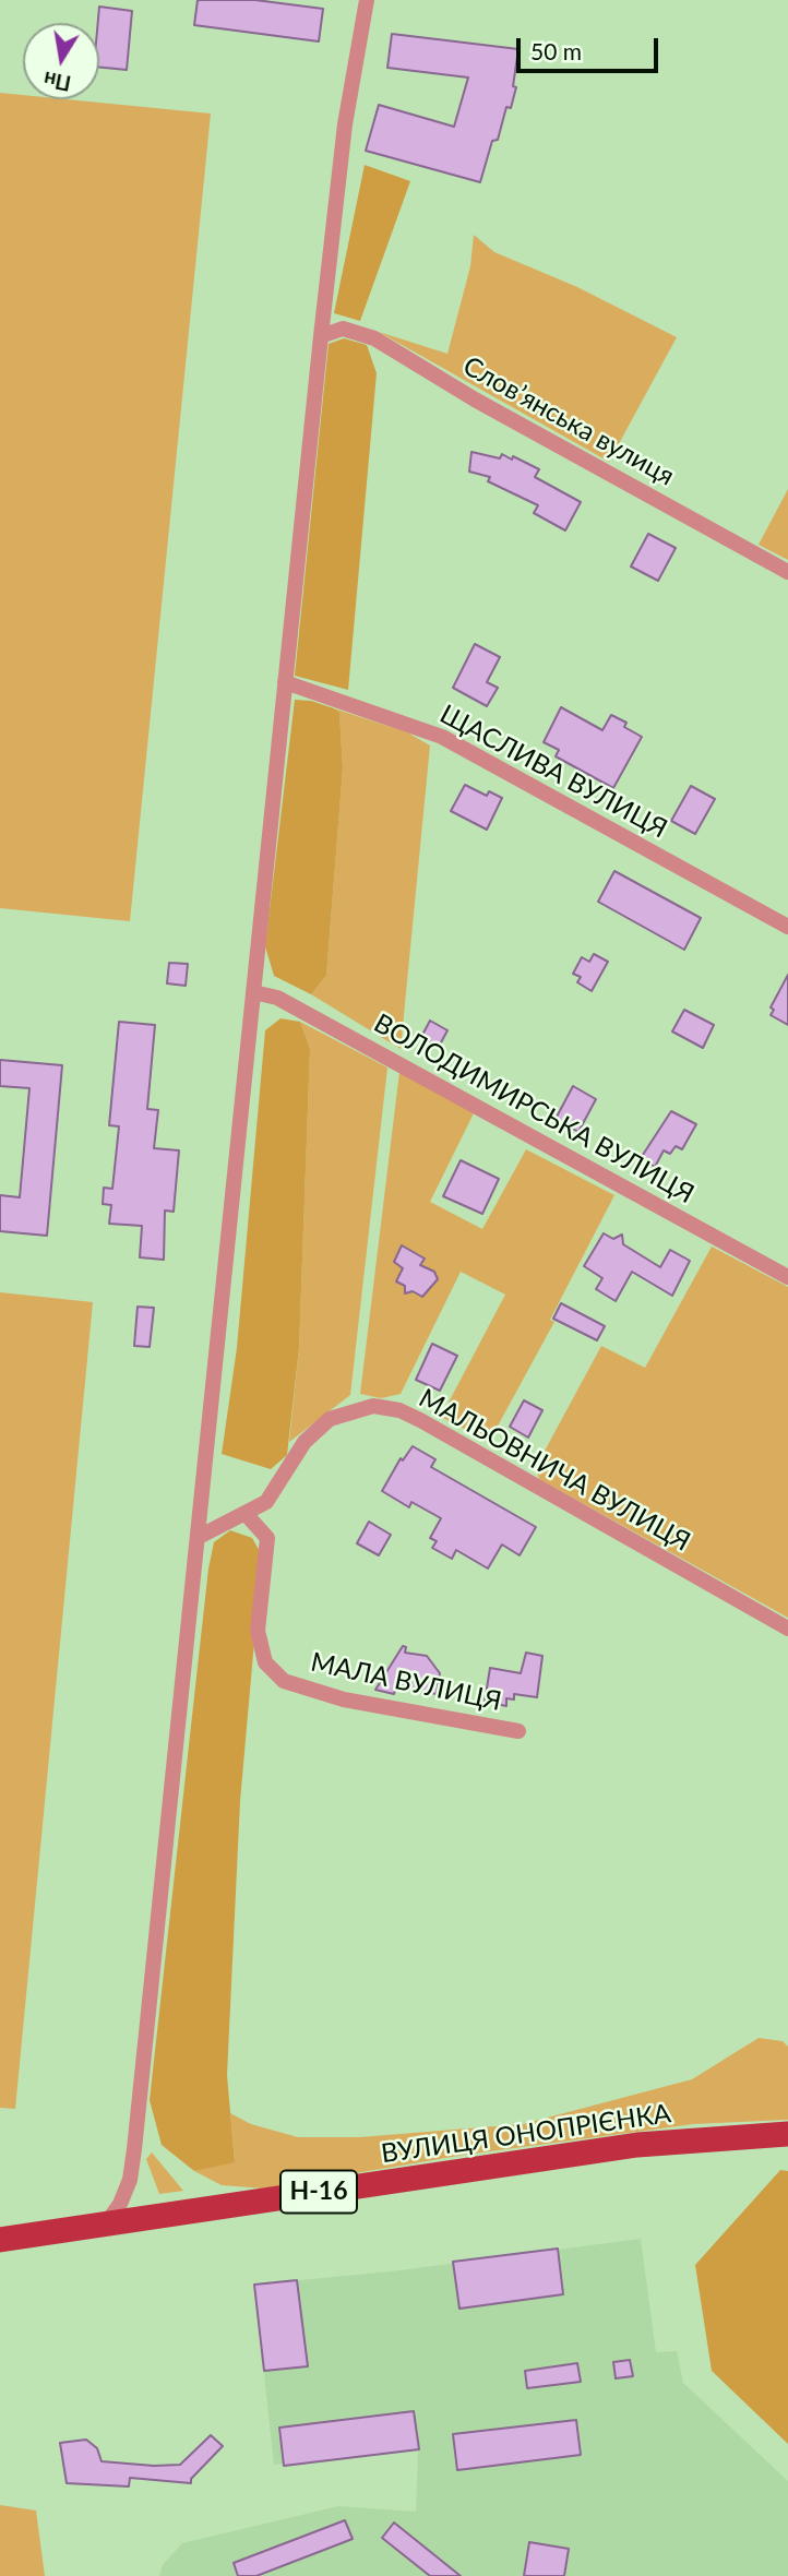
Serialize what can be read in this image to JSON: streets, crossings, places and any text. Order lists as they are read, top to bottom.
{
  "streets": {
    "main road": ["ВУЛИЦЯ ОНОПРІЄНКА", "Н-16"],
    "street": [
      "Словʼянська вулиця",
      "ЩАСЛИВА ВУЛИЦЯ",
      "ВОЛОДИМИРСЬКА ВУЛИЦЯ",
      "МАЛЬОВНИЧА ВУЛИЦЯ",
      "МАЛА ВУЛИЦЯ"
    ]
  },
  "crossings": [
    ["МАЛЬОВНИЧА ВУЛИЦЯ", "МАЛА ВУЛИЦЯ"]
  ],
  "scale_bar": "50 m",
  "north": "bottom"
}
